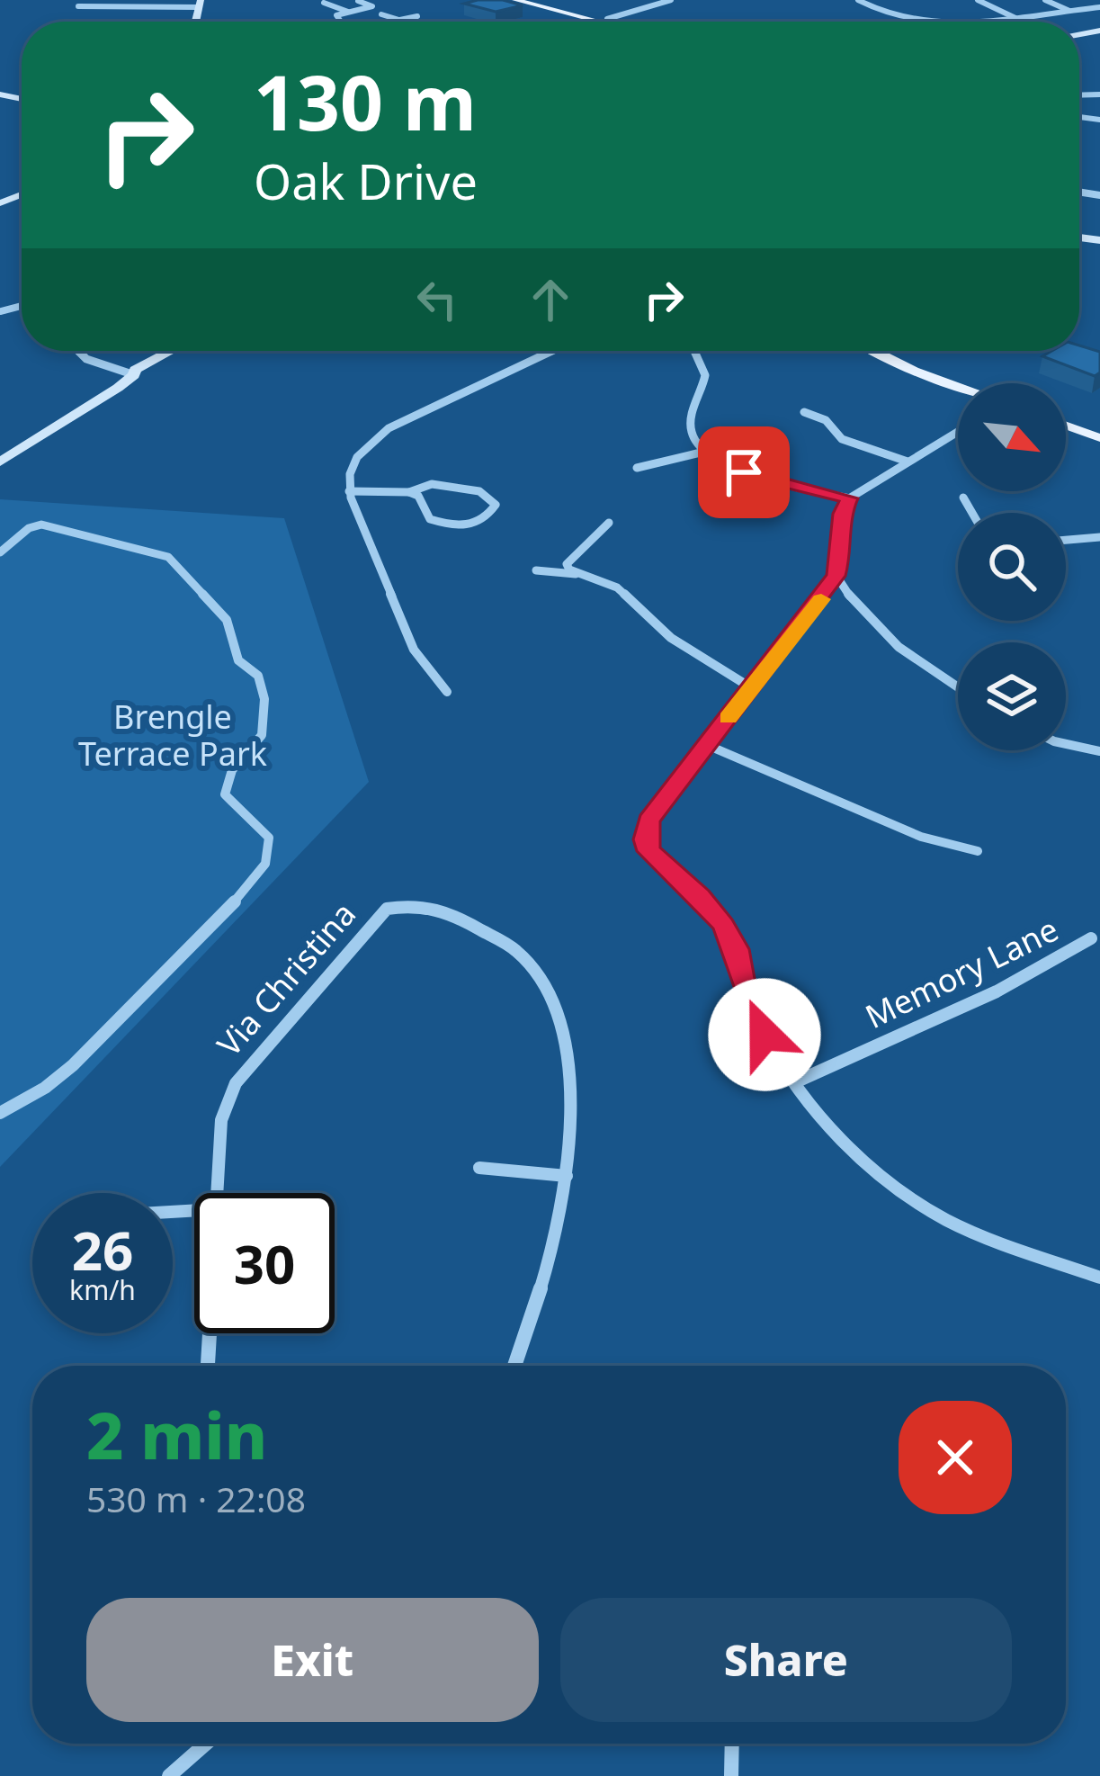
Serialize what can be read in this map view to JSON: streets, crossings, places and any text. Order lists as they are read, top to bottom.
{
  "streets": {
    "street": ["Memory Lane", "Via Christina"]
  },
  "parks": ["Brengle Terrace Park"],
  "north": "bottom right",
  "page": {
    "turn": ["130 m", "Oak Drive"],
    "speed": "26 km/h",
    "limit": "30",
    "heading": ["2 min", "530 m · 22:08"],
    "buttons": ["Exit", "Share"]
  }
}
